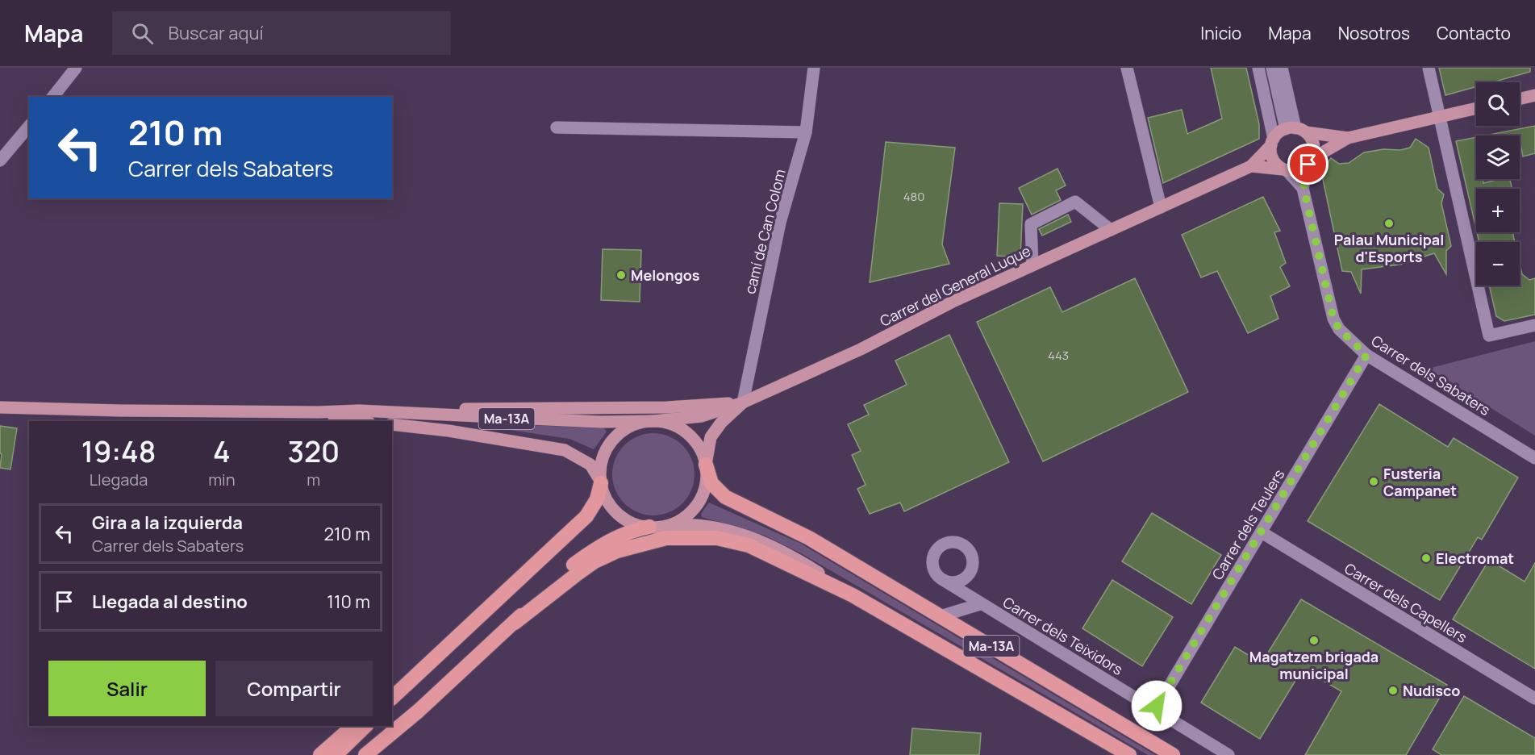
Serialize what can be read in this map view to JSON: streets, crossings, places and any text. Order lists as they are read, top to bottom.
{
  "streets": {
    "highway": ["Ma-13A"],
    "main road": ["Carrer del General Luque"],
    "street": [
      "camí de Can Colom",
      "Carrer dels Sabaters",
      "Carrer dels Teulers",
      "Carrer dels Capellers",
      "Carrer dels Teixidors"
    ]
  },
  "crossings": [
    ["camí de Can Colom", "Carrer del General Luque"],
    ["Carrer del General Luque", "Carrer dels Sabaters"],
    ["Carrer del General Luque", "Ma-13A"],
    ["Carrer dels Sabaters", "Carrer dels Teulers"],
    ["Carrer dels Teulers", "Carrer dels Capellers"],
    ["Carrer dels Teulers", "Carrer dels Teixidors"]
  ],
  "places": [
    "Palau Municipal d'Esports",
    "Melongos",
    "Fusteria Campanet",
    "Electromat",
    "Magatzem brigada municipal",
    "Nudisco"
  ],
  "house_numbers": ["480", "443"],
  "page": {
    "header": "Mapa",
    "search": "Buscar aquí",
    "nav": [
      "Inicio",
      "Mapa",
      "Nosotros",
      "Contacto"
    ],
    "map_buttons": ["+", "−"],
    "turn": ["210 m", "Carrer dels Sabaters"],
    "eta": [
      "19:48",
      "Llegada",
      "4",
      "min",
      "320",
      "m"
    ],
    "list": [
      {
        "name": "Gira a la izquierda",
        "note": "Carrer dels Sabaters",
        "value": "210 m"
      },
      {
        "name": "Llegada al destino",
        "value": "110 m"
      }
    ],
    "buttons": ["Salir", "Compartir"]
  }
}
